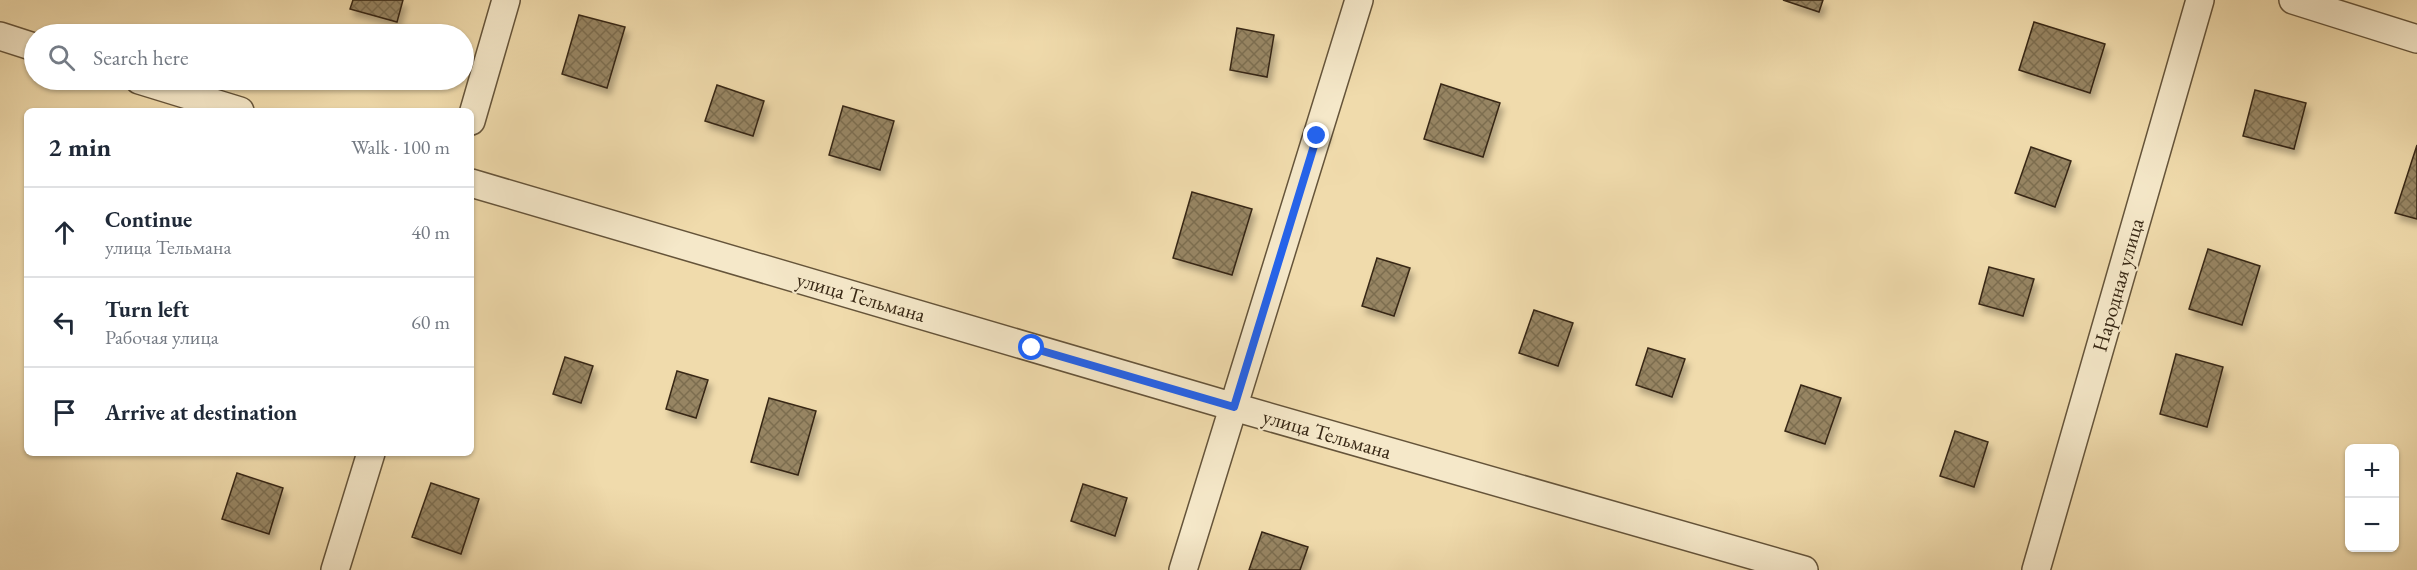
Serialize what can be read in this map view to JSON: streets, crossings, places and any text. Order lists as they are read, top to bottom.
{
  "streets": {
    "street": ["Народная улица", "улица Тельмана"]
  },
  "page": {
    "search": "Search here",
    "heading": ["2 min", "Walk · 100 m"],
    "list": [
      ["Continue", "улица Тельмана", "40 m"],
      ["Turn left", "Рабочая улица", "60 m"],
      "Arrive at destination"
    ],
    "map_buttons": ["+", "−"]
  }
}
